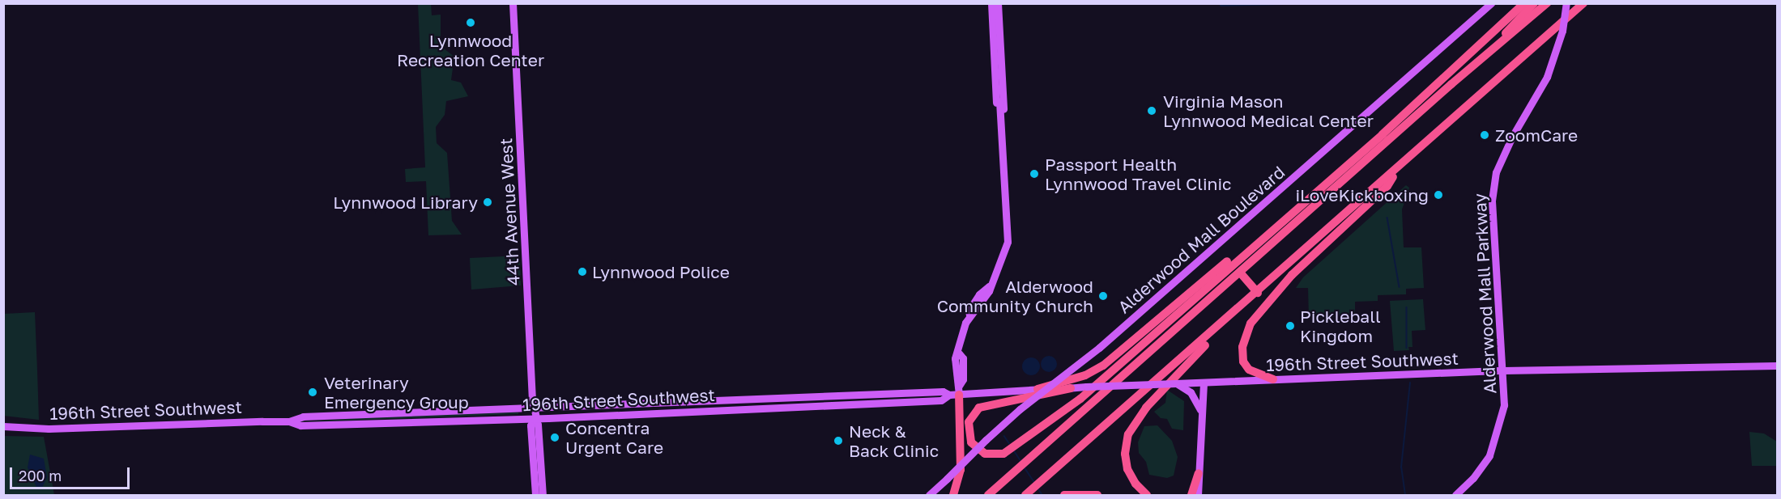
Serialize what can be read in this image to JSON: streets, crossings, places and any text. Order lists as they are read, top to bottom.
{
  "streets": {
    "main road": [
      "44th Avenue West",
      "Alderwood Mall Boulevard",
      "Alderwood Mall Parkway",
      "196th Street Southwest"
    ]
  },
  "crossings": [
    ["44th Avenue West", "196th Street Southwest"],
    ["Alderwood Mall Parkway", "196th Street Southwest"]
  ],
  "places": [
    "Lynnwood Recreation Center",
    "Virginia Mason Lynnwood Medical Center",
    "ZoomCare",
    "Passport Health Lynnwood Travel Clinic",
    "iLoveKickboxing",
    "Lynnwood Library",
    "Lynnwood Police",
    "Alderwood Community Church",
    "Pickleball Kingdom",
    "Veterinary Emergency Group",
    "Concentra Urgent Care",
    "Neck & Back Clinic"
  ],
  "scale_bar": "200 m"
}
